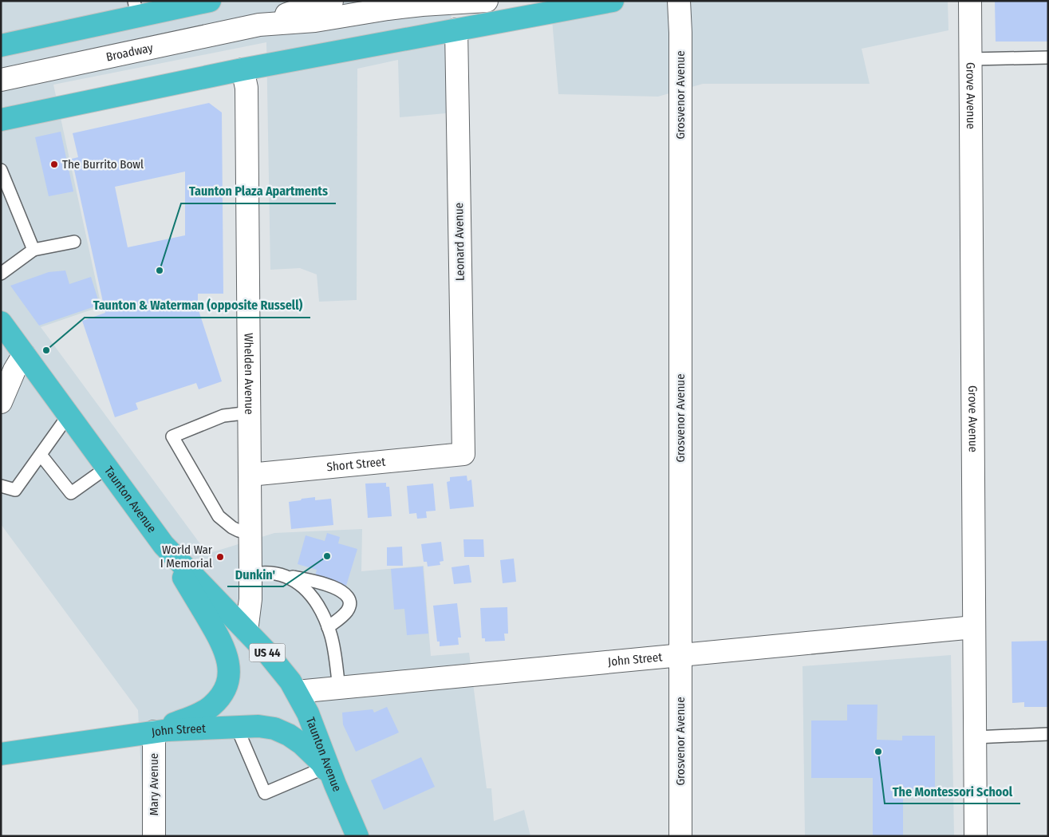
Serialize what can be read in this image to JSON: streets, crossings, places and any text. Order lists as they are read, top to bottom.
{
  "streets": {
    "highway": ["Taunton Avenue", "US 44", "John Street"],
    "street": [
      "Broadway",
      "Grosvenor Avenue",
      "Grove Avenue",
      "Leonard Avenue",
      "Whelden Avenue",
      "Short Street",
      "Mary Avenue"
    ]
  },
  "crossings": [
    ["Grosvenor Avenue", "John Street"],
    ["Grove Avenue", "John Street"],
    ["Leonard Avenue", "Short Street"],
    ["Whelden Avenue", "Short Street"],
    ["Whelden Avenue", "Taunton Avenue"],
    ["Taunton Avenue", "John Street"],
    ["John Street", "Mary Avenue"]
  ],
  "places": [
    "The Burrito Bowl",
    "Taunton Plaza Apartments",
    "Taunton & Waterman (opposite Russell)",
    "Dunkin'",
    "World War I Memorial",
    "The Montessori School"
  ]
}
